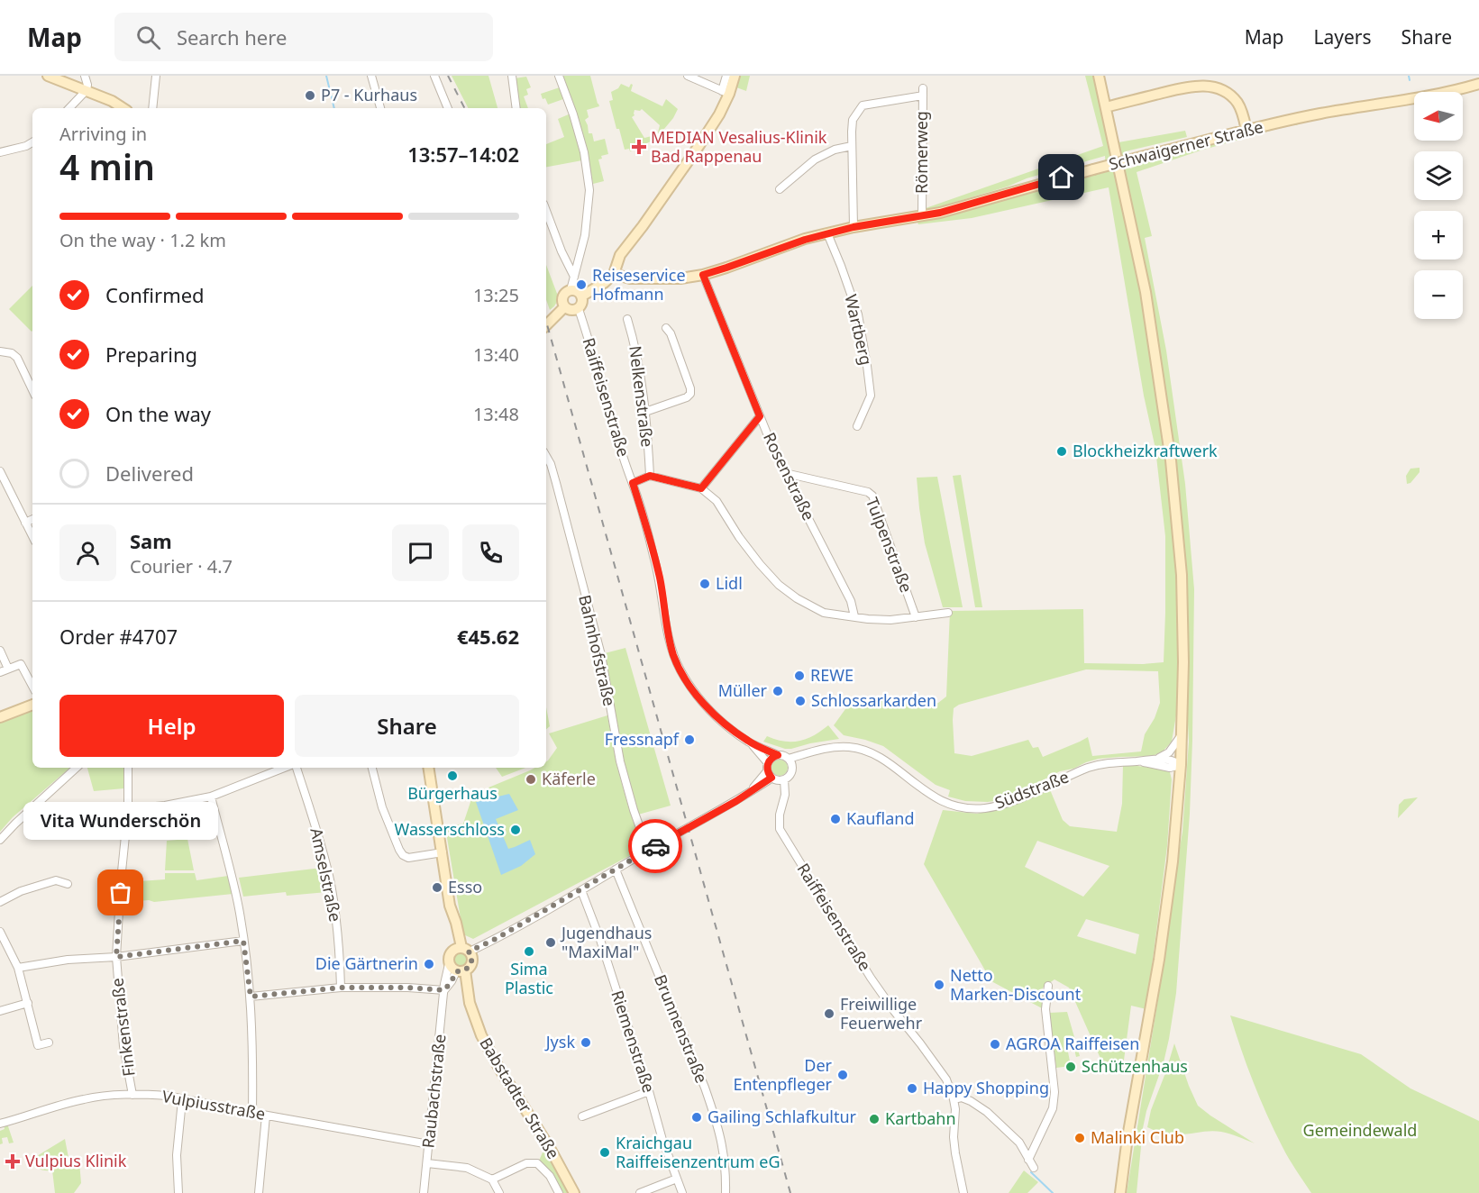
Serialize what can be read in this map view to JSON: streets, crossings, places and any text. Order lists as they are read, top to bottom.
{
  "streets": {
    "street": [
      "Schwaigerner Straße",
      "Römerweg",
      "Wartberg",
      "Nelkenstraße",
      "Raiffeisenstraße",
      "Rosenstraße",
      "Tulpenstraße",
      "Bahnhofstraße",
      "Südstraße",
      "Amselstraße",
      "Finkenstraße",
      "Brunnenstraße",
      "Riemenstraße",
      "Raubachstraße",
      "Babstadter Straße",
      "Vulpiusstraße"
    ]
  },
  "crossings": [
    ["Schwaigerner Straße", "Römerweg"],
    ["Schwaigerner Straße", "Wartberg"],
    ["Schwaigerner Straße", "Rosenstraße"],
    ["Raiffeisenstraße", "Südstraße"],
    ["Rosenstraße", "Tulpenstraße"],
    ["Finkenstraße", "Vulpiusstraße"],
    ["Raubachstraße", "Babstadter Straße"],
    ["Raubachstraße", "Vulpiusstraße"]
  ],
  "parks": ["Gemeindewald"],
  "places": {
    "other": [
      "P7 - Kurhaus",
      "Reiseservice Hofmann",
      "Blockheizkraftwerk",
      "Lidl",
      "REWE",
      "Müller",
      "Schlossarkarden",
      "Fressnapf",
      "Bürgerhaus",
      "Käferle",
      "Kaufland",
      "Wasserschloss",
      "Esso",
      "Vita Wunderschön",
      "Jugendhaus \"MaxiMal\"",
      "Sima Plastic",
      "Die Gärtnerin",
      "Netto Marken-Discount",
      "Freiwillige Feuerwehr",
      "Jysk",
      "AGROA Raiffeisen",
      "Schützenhaus",
      "Der Entenpfleger",
      "Happy Shopping",
      "Gailing Schlafkultur",
      "Kartbahn",
      "Malinki Club",
      "Kraichgau Raiffeisenzentrum eG"
    ],
    "health": ["MEDIAN Vesalius-Klinik Bad Rappenau", "Vulpius Klinik"]
  },
  "north": "left",
  "page": {
    "header": "Map",
    "search": "Search here",
    "nav": ["Map", "Layers", "Share"],
    "map_buttons": ["+", "−"],
    "heading": ["4 min", "Arriving in", "13:57–14:02"],
    "panel": [
      "Sam",
      "Courier · 4.7",
      "Order #4707",
      "€45.62"
    ],
    "bar": "On the way · 1.2 km",
    "list": [
      ["Confirmed", "13:25"],
      ["Preparing", "13:40"],
      ["On the way", "13:48"],
      "Delivered"
    ],
    "buttons": ["Help", "Share"],
    "bubble": "Vita Wunderschön"
  }
}
